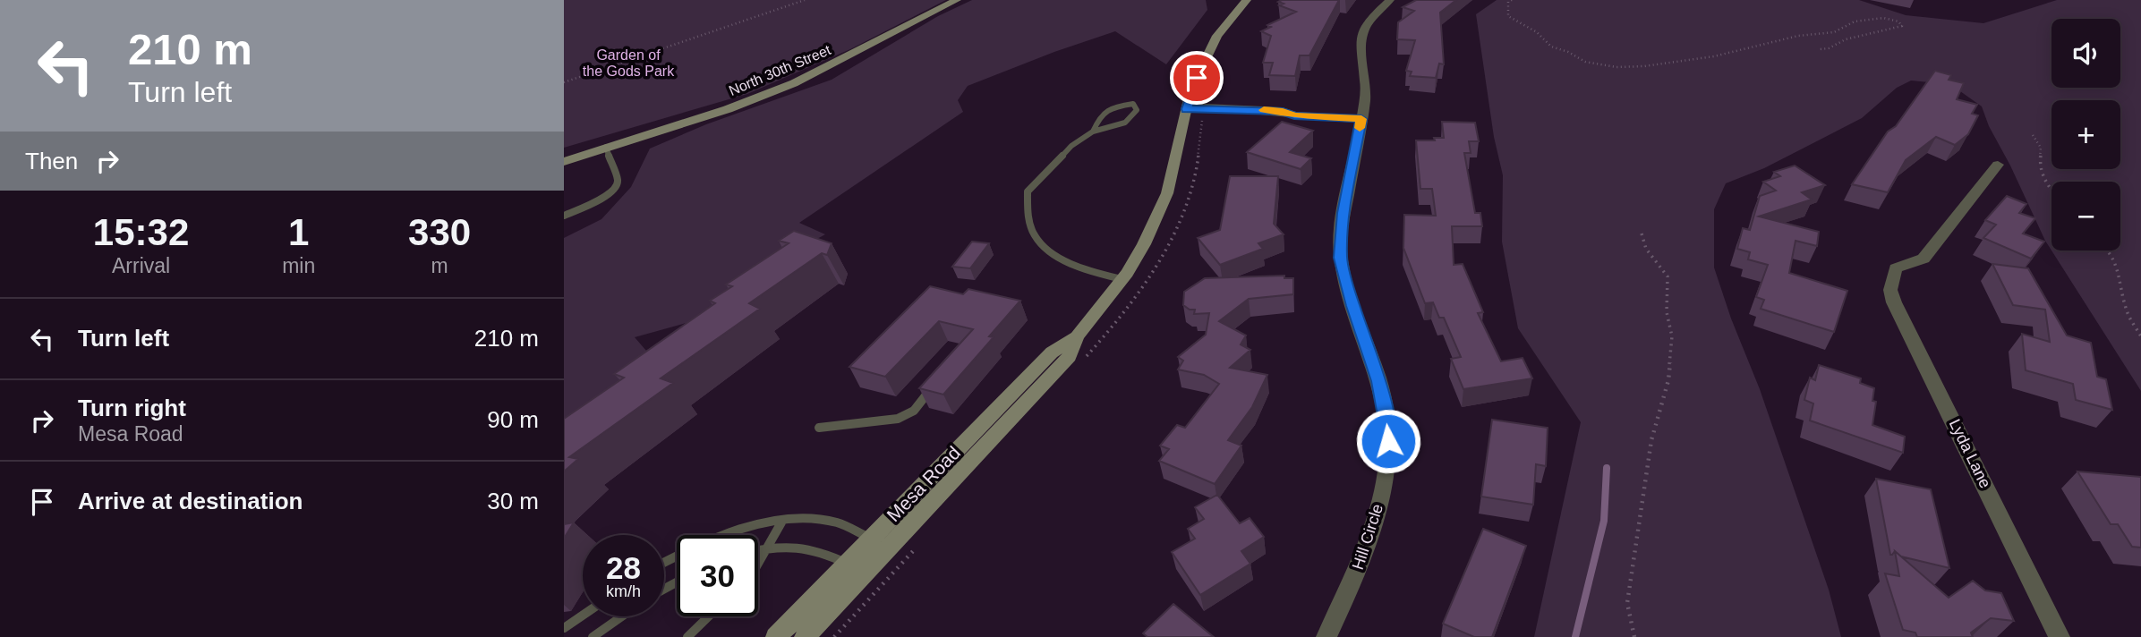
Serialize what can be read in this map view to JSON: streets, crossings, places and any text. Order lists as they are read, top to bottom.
{
  "streets": {
    "main road": ["North 30th Street", "Mesa Road"],
    "street": ["Lyda Lane", "Hill Circle"]
  },
  "parks": ["Garden of the Gods Park"],
  "page": {
    "turn": ["210 m", "Turn left"],
    "map_buttons": ["+", "−"],
    "then": "Then",
    "eta": [
      "15:32",
      "Arrival",
      "1",
      "min",
      "330",
      "m"
    ],
    "list": [
      {
        "name": "Turn left",
        "value": "210 m"
      },
      {
        "name": "Turn right",
        "note": "Mesa Road",
        "value": "90 m"
      },
      {
        "name": "Arrive at destination",
        "value": "30 m"
      }
    ],
    "speed": "28 km/h",
    "limit": "30"
  }
}
